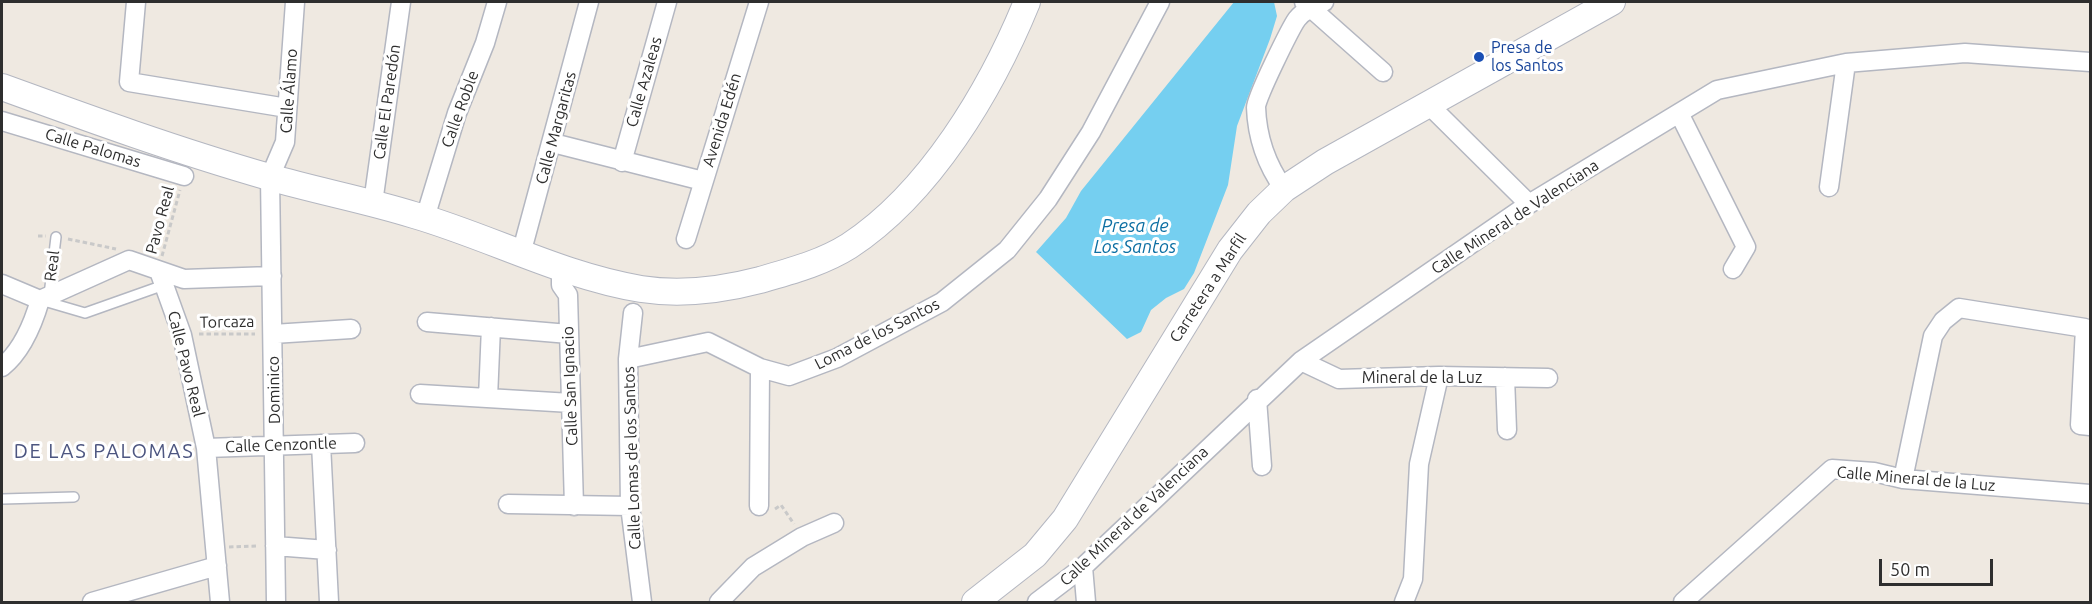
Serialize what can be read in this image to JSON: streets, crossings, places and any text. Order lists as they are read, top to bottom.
{
  "streets": {
    "street": [
      "Calle Azaleas",
      "Calle Álamo",
      "Calle El Paredón",
      "Calle Roble",
      "Avenida Edén",
      "Calle Margaritas",
      "Calle Palomas",
      "Calle Mineral de Valenciana",
      "Carretera a Marfil",
      "Loma de los Santos",
      "Calle Pavo Real",
      "Mineral de la Luz",
      "Calle San Ignacio",
      "Dominico",
      "Calle Cenzontle",
      "Calle Lomas de los Santos",
      "Calle Mineral de la Luz"
    ],
    "lane": ["Real"],
    "path": ["Pavo Real", "Torcaza"]
  },
  "crossings": [
    ["Calle Álamo", "Dominico"],
    ["Calle Palomas", "Pavo Real"],
    ["Calle Mineral de Valenciana", "Mineral de la Luz"],
    ["Pavo Real", "Calle Pavo Real"],
    ["Torcaza", "Calle Pavo Real"],
    ["Torcaza", "Dominico"],
    ["Loma de los Santos", "Calle Lomas de los Santos"],
    ["Calle Pavo Real", "Calle Cenzontle"],
    ["Dominico", "Calle Cenzontle"]
  ],
  "districts": ["DE LAS PALOMAS"],
  "water": ["Presa de Los Santos"],
  "places": ["Presa de los Santos"],
  "scale_bar": "50 m"
}
